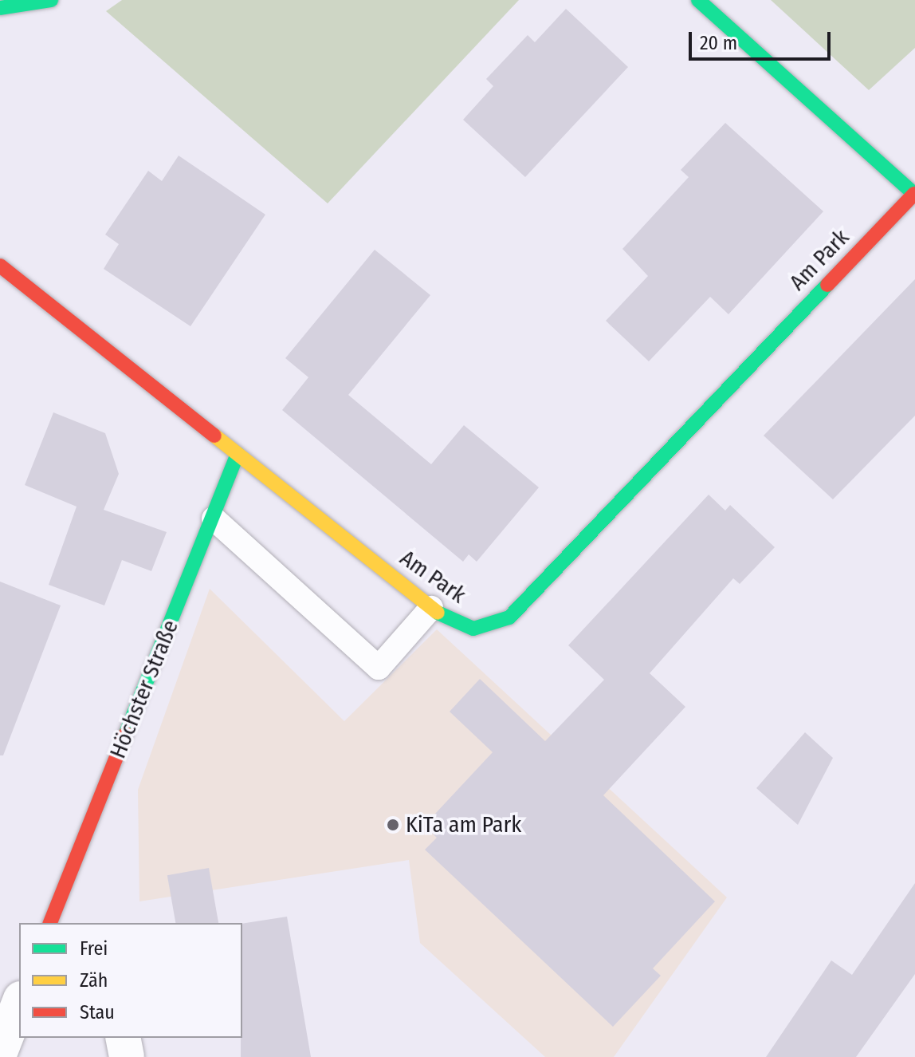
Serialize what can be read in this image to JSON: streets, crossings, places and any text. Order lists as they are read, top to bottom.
{
  "streets": {
    "street": ["Am Park", "Höchster Straße"]
  },
  "crossings": [
    ["Am Park", "Höchster Straße"]
  ],
  "places": ["KiTa am Park"],
  "legend": ["Frei", "Zäh", "Stau"],
  "scale_bar": "20 m"
}
